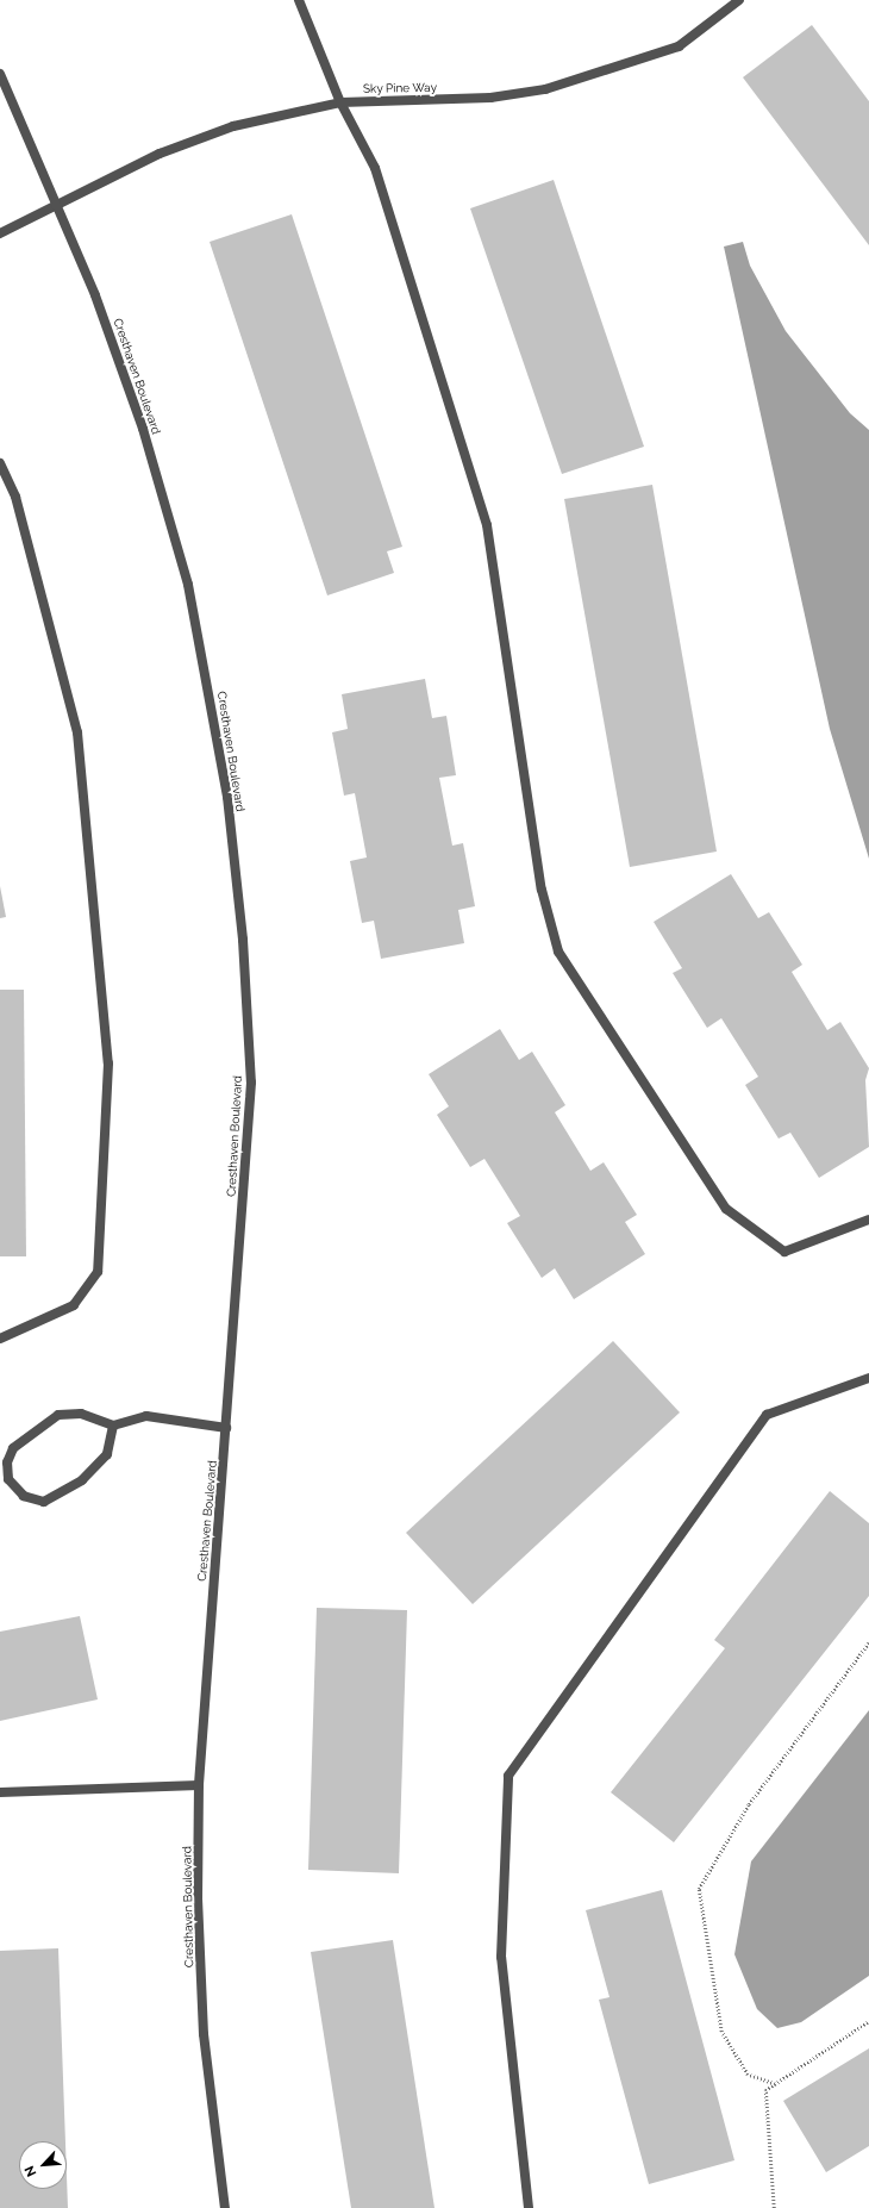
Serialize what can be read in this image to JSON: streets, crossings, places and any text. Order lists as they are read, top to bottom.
{
  "streets": {
    "street": ["Sky Pine Way", "Cresthaven Boulevard"]
  },
  "crossings": [
    ["Sky Pine Way", "Cresthaven Boulevard"]
  ],
  "north": "bottom left"
}
